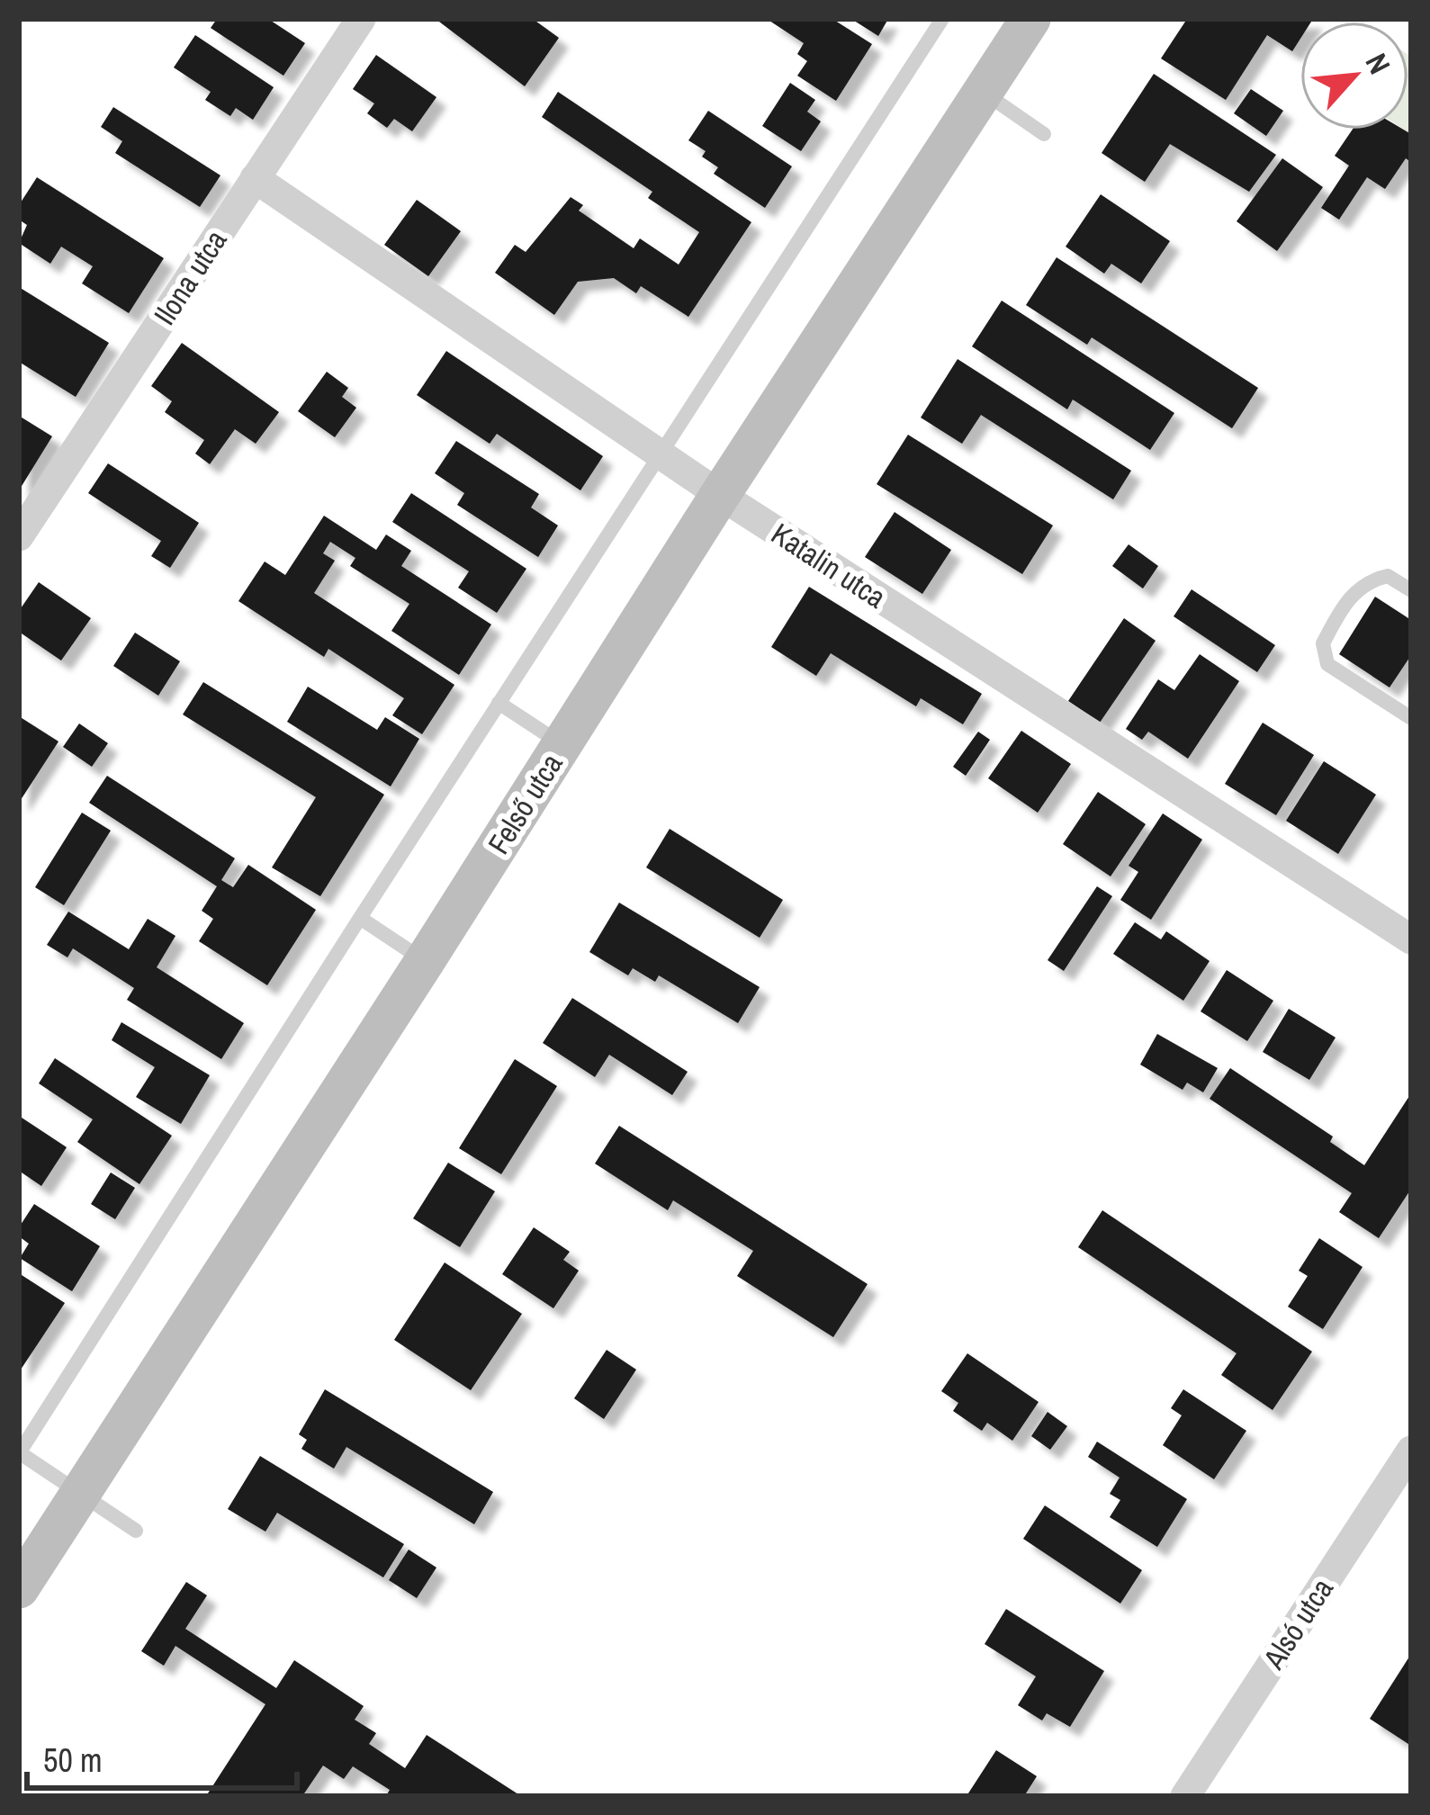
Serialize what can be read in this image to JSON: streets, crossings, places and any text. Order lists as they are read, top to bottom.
{
  "streets": {
    "street": [
      "Ilona utca",
      "Katalin utca",
      "Felső utca",
      "Alsó utca"
    ]
  },
  "crossings": [
    ["Ilona utca", "Katalin utca"],
    ["Katalin utca", "Felső utca"]
  ],
  "scale_bar": "50 m",
  "north": "top right"
}
